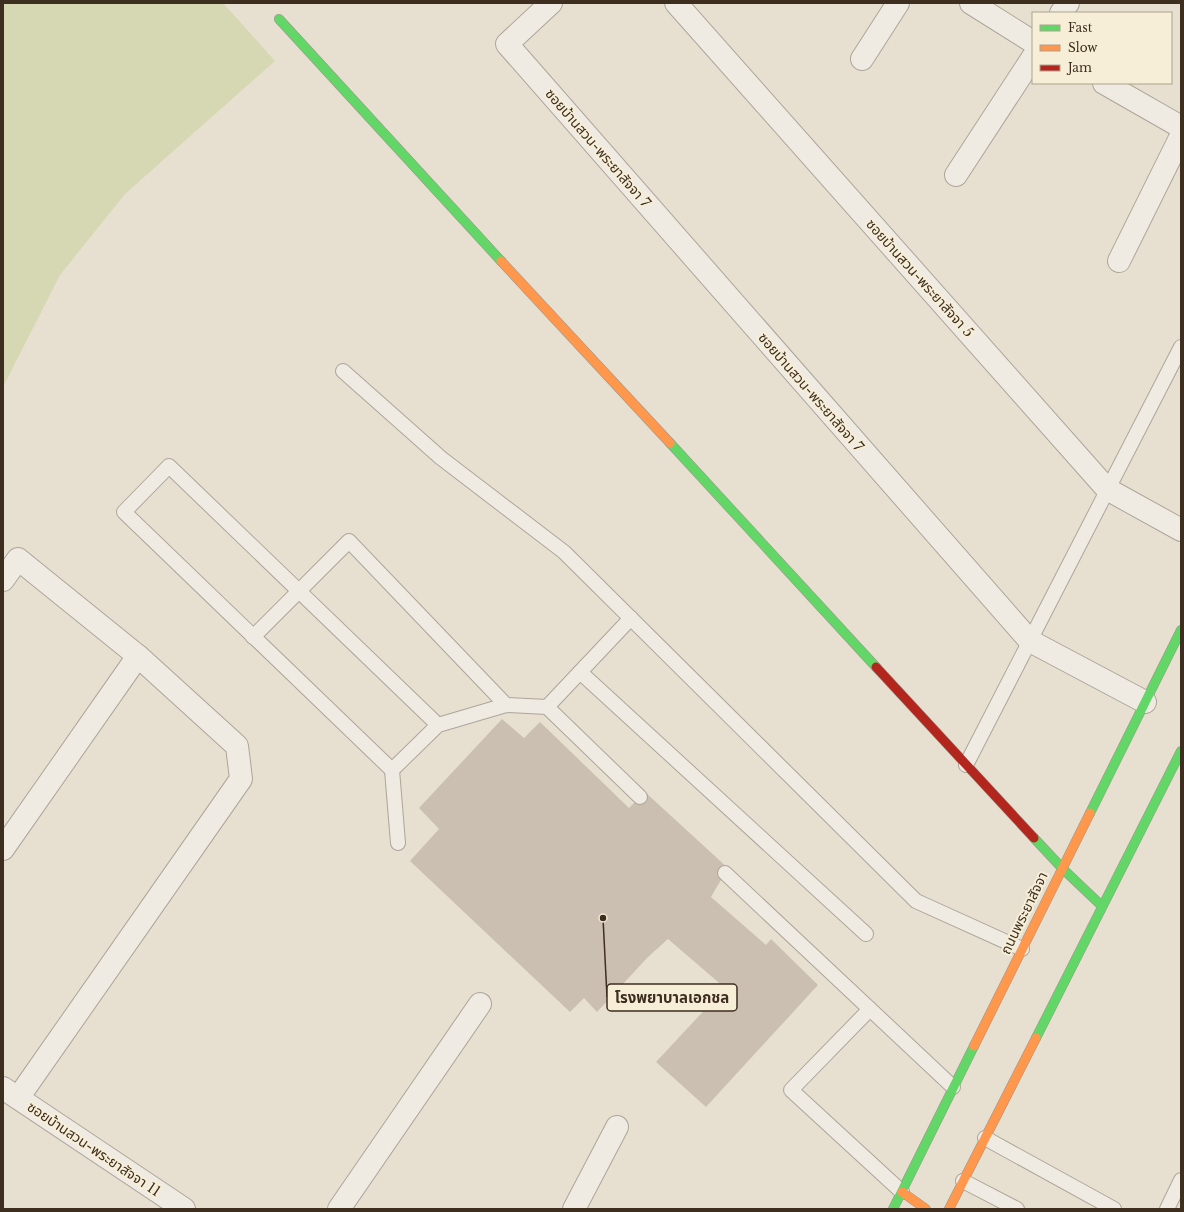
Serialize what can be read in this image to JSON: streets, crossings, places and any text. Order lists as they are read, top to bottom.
{
  "streets": {
    "main road": ["ถนนพระยาสัจจา"],
    "street": ["ซอยบ้านสวน-พระยาสัจจา 7", "ซอยบ้านสวน-พระยาสัจจา 5", "ซอยบ้านสวน-พระยาสัจจา 11"]
  },
  "crossings": [
    ["ซอยบ้านสวน-พระยาสัจจา 7", "ถนนพระยาสัจจา"]
  ],
  "places": ["โรงพยาบาลเอกชล"],
  "legend": ["Fast", "Slow", "Jam"]
}
